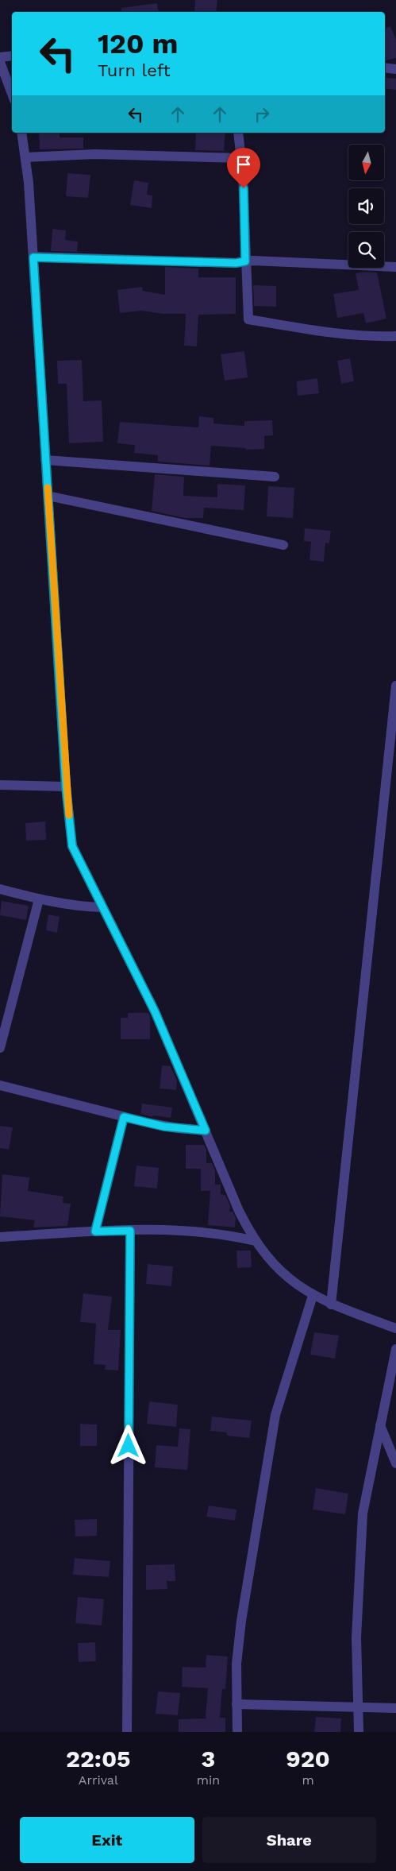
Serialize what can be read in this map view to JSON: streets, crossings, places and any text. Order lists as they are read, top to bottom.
{
  "north": "bottom",
  "page": {
    "turn": ["120 m", "Turn left"],
    "eta": [
      "22:05",
      "Arrival",
      "3",
      "min",
      "920",
      "m"
    ],
    "buttons": ["Exit", "Share"]
  }
}
